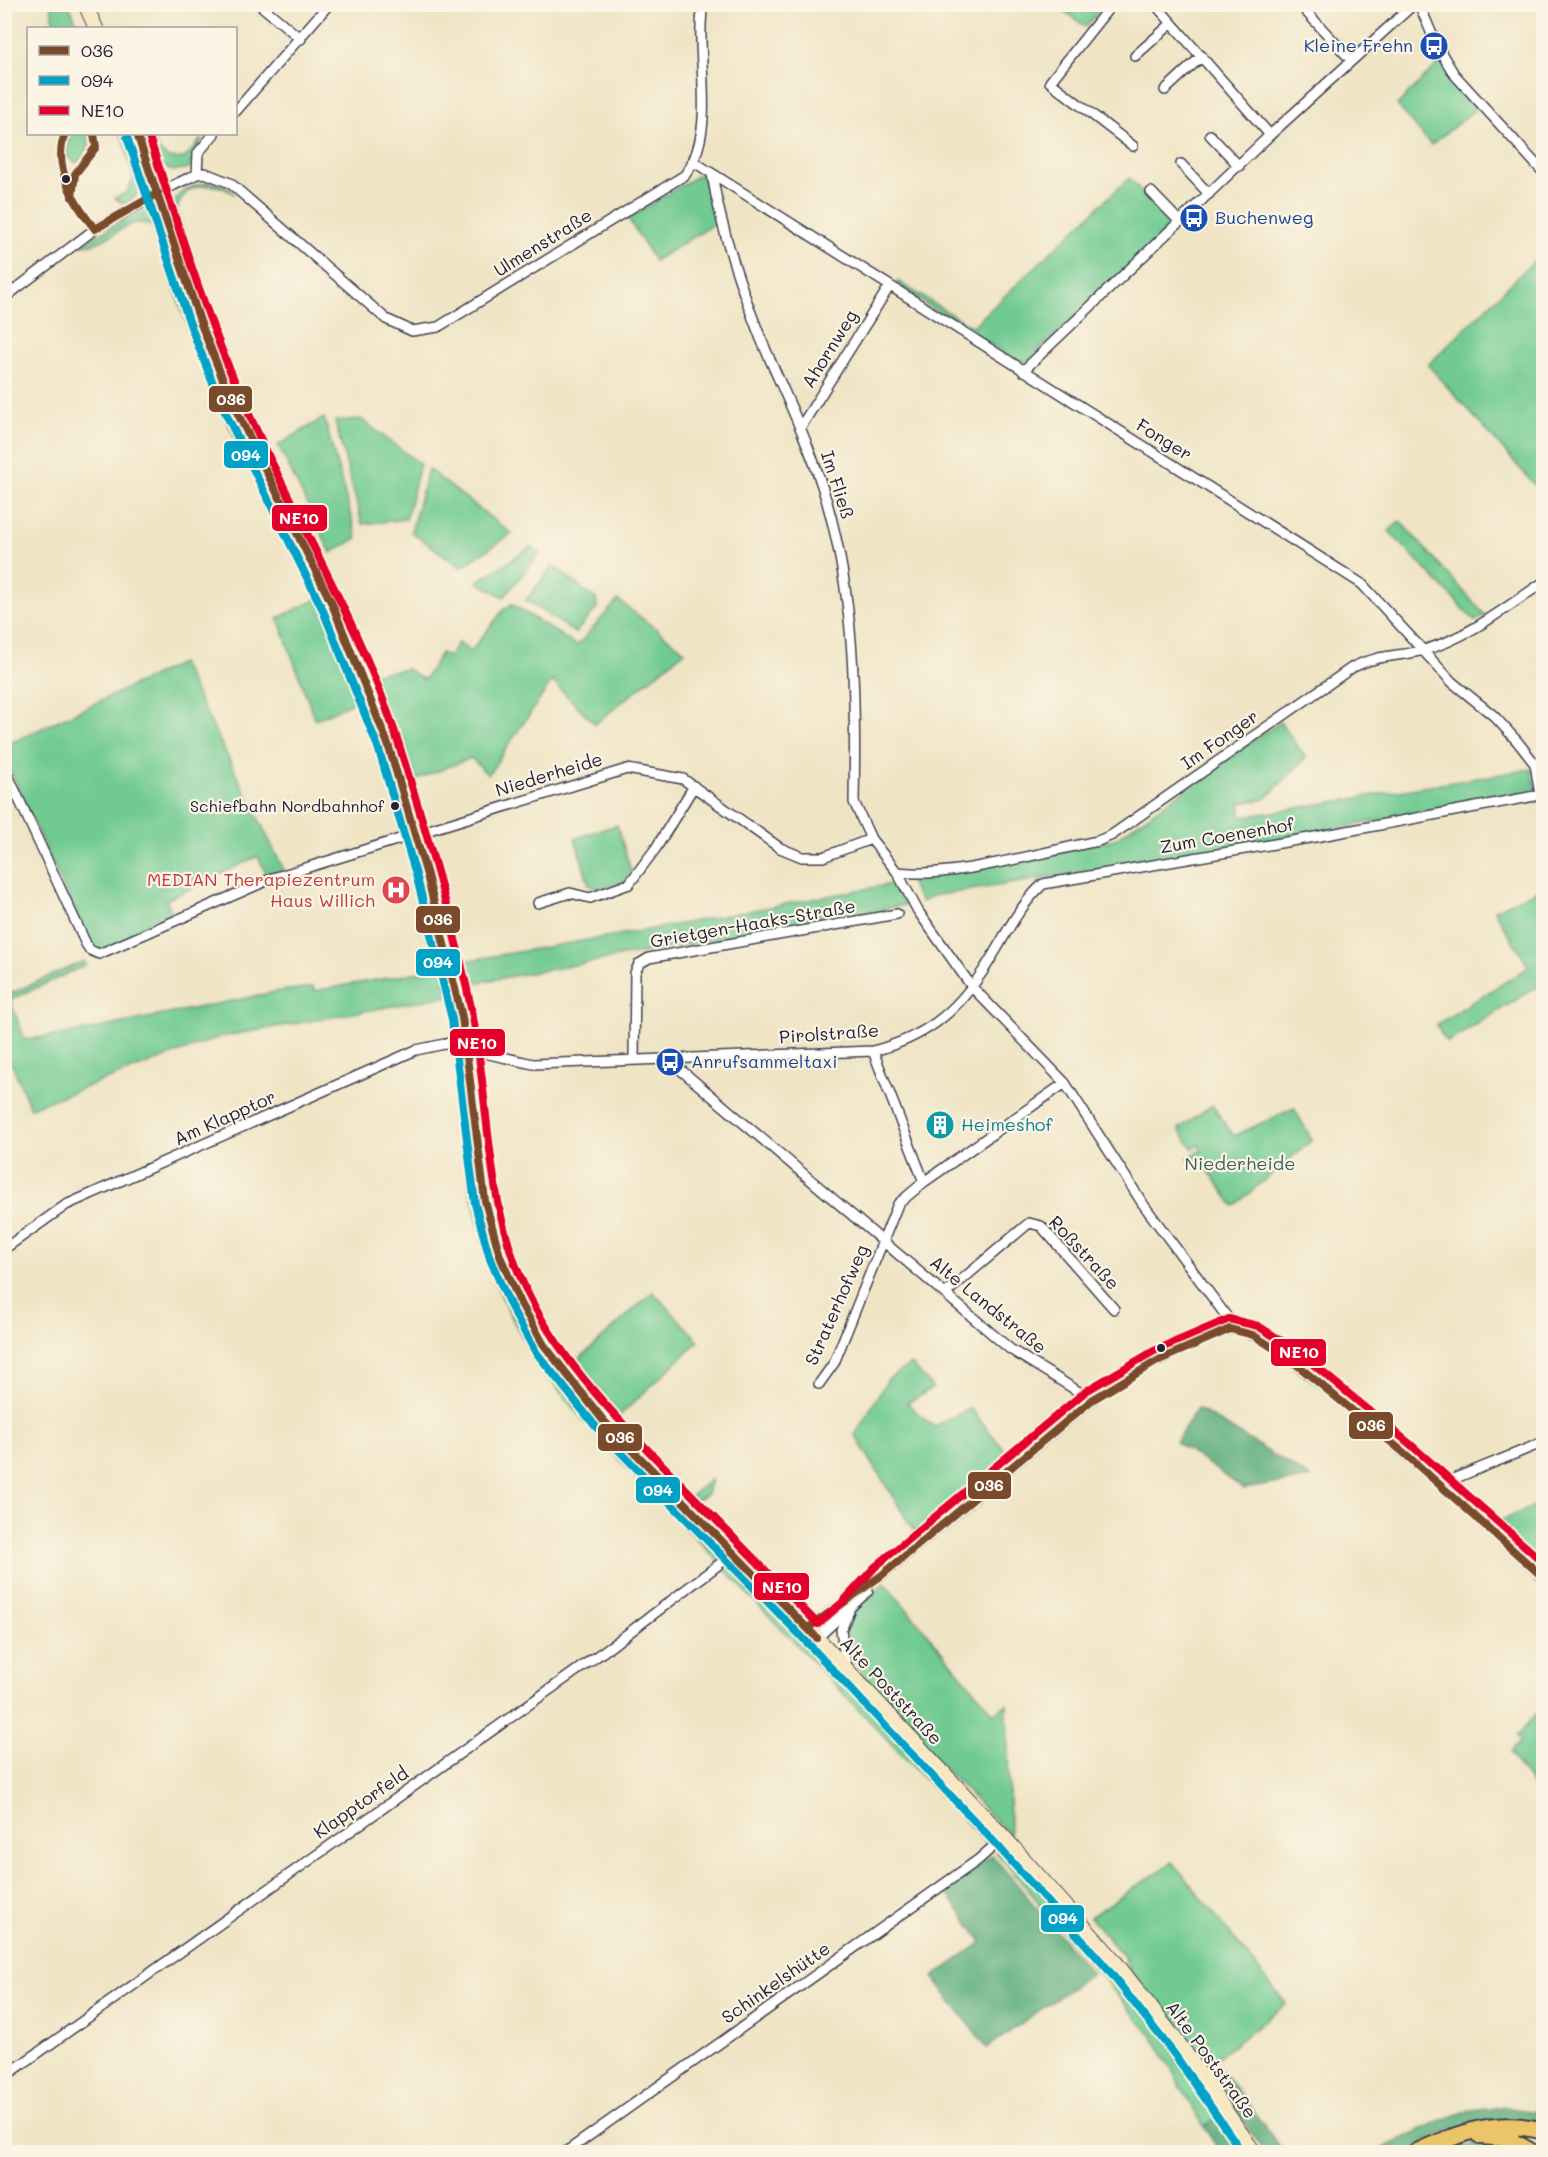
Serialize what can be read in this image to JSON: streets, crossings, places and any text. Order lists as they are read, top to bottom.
{
  "streets": {
    "street": [
      "Ulmenstraße",
      "Ahornweg",
      "Fonger",
      "Im Fließ",
      "Im Fonger",
      "Niederheide",
      "Zum Coenenhof",
      "Grietgen-Haaks-Straße",
      "Pirolstraße",
      "Am Klapptor",
      "Roßstraße",
      "Straterhofweg",
      "Alte Landstraße",
      "Alte Poststraße",
      "Klapptorfeld",
      "Schinkelshütte"
    ]
  },
  "crossings": [
    ["Ahornweg", "Fonger"],
    ["Ahornweg", "Im Fließ"],
    ["Fonger", "Im Fließ"],
    ["Fonger", "Im Fonger"],
    ["Fonger", "Zum Coenenhof"],
    ["Im Fließ", "Niederheide"],
    ["Niederheide", "Alte Poststraße"],
    ["Zum Coenenhof", "Pirolstraße"],
    ["Pirolstraße", "Alte Landstraße"],
    ["Am Klapptor", "Alte Poststraße"],
    ["Roßstraße", "Alte Landstraße"],
    ["Straterhofweg", "Alte Landstraße"],
    ["Alte Poststraße", "Klapptorfeld"],
    ["Alte Poststraße", "Schinkelshütte"]
  ],
  "parks": ["Niederheide"],
  "places": {
    "bus stop": ["Kleine Frehn", "Buchenweg", "Anrufsammeltaxi"],
    "other": ["Schiefbahn Nordbahnhof"],
    "hospital": ["MEDIAN Therapiezentrum Haus Willich"],
    "building": ["Heimeshof"]
  },
  "lines": ["transit line 036", "transit line NE10", "transit line 094"],
  "legend": ["036", "094", "NE10"]
}
